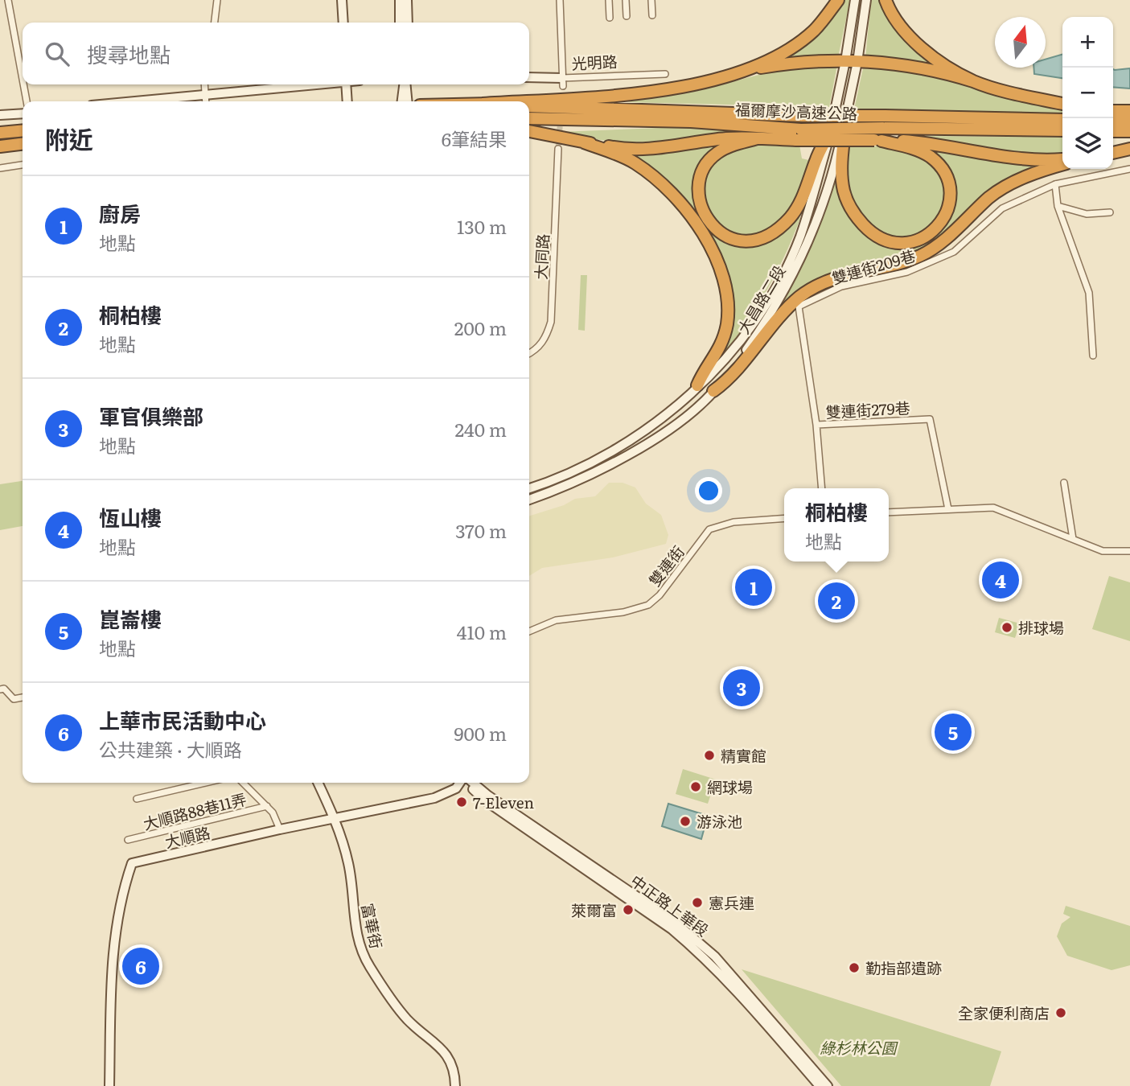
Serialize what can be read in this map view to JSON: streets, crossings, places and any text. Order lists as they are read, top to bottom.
{
  "streets": {
    "highway": ["福爾摩沙高速公路"],
    "main road": [
      "光明路",
      "大昌路二段",
      "大順路",
      "中正路上華段",
      "富華街"
    ],
    "street": [
      "大同路",
      "雙連街209巷",
      "雙連街279巷",
      "雙連街",
      "大順路88巷11弄"
    ]
  },
  "crossings": [
    ["雙連街209巷", "雙連街279巷"],
    ["大順路", "富華街"]
  ],
  "parks": ["綠杉林公園"],
  "places": [
    "排球場",
    "精實館",
    "網球場",
    "7-Eleven",
    "游泳池",
    "憲兵連",
    "萊爾富",
    "勤指部遺跡",
    "全家便利商店"
  ],
  "north": "top",
  "page": {
    "map_buttons": ["+", "−"],
    "search": "搜尋地點",
    "heading": ["附近", "6筆結果"],
    "list": [
      {
        "mark": "1",
        "name": "廚房",
        "note": "地點",
        "value": "130 m"
      },
      {
        "mark": "2",
        "name": "桐柏樓",
        "note": "地點",
        "value": "200 m"
      },
      {
        "mark": "3",
        "name": "軍官俱樂部",
        "note": "地點",
        "value": "240 m"
      },
      {
        "mark": "4",
        "name": "恆山樓",
        "note": "地點",
        "value": "370 m"
      },
      {
        "mark": "5",
        "name": "崑崙樓",
        "note": "地點",
        "value": "410 m"
      },
      {
        "mark": "6",
        "name": "上華市民活動中心",
        "note": "公共建築 · 大順路",
        "value": "900 m"
      }
    ],
    "popup": ["桐柏樓", "地點"],
    "pins": [
      "4",
      "1",
      "2",
      "3",
      "5",
      "6"
    ]
  }
}
